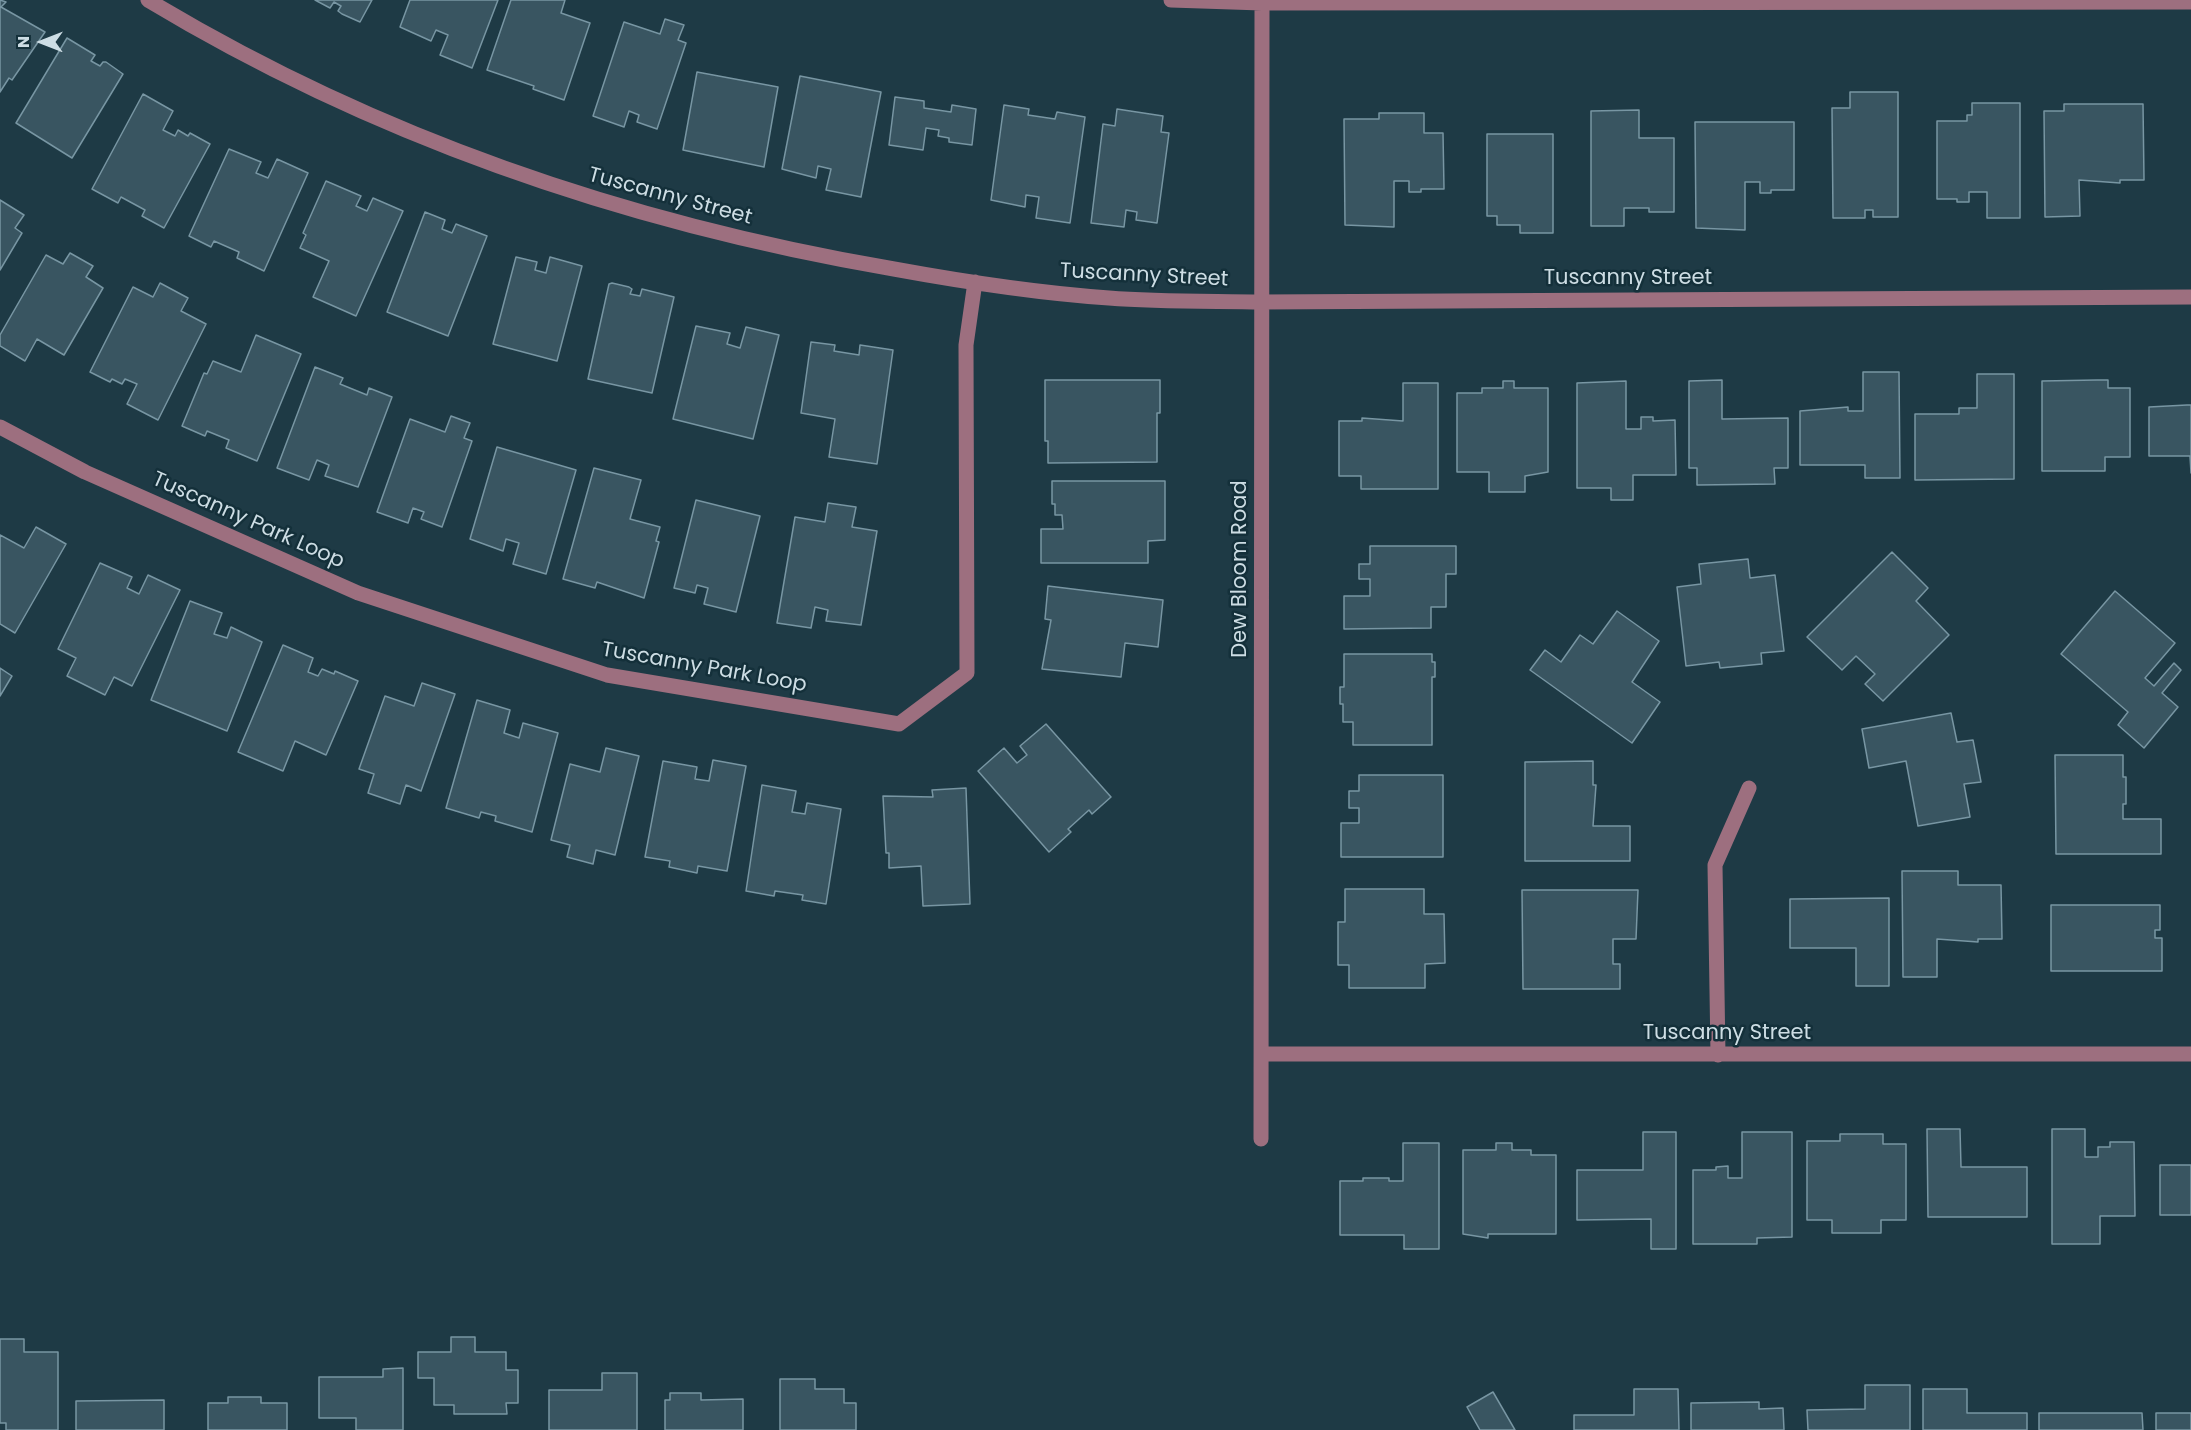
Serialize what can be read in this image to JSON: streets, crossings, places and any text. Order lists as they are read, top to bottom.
{
  "streets": {
    "street": ["Tuscanny Street", "Tuscanny Park Loop", "Dew Bloom Road"]
  },
  "crossings": [
    ["Tuscanny Street", "Tuscanny Park Loop"],
    ["Tuscanny Street", "Dew Bloom Road"]
  ],
  "north": "left"
}
